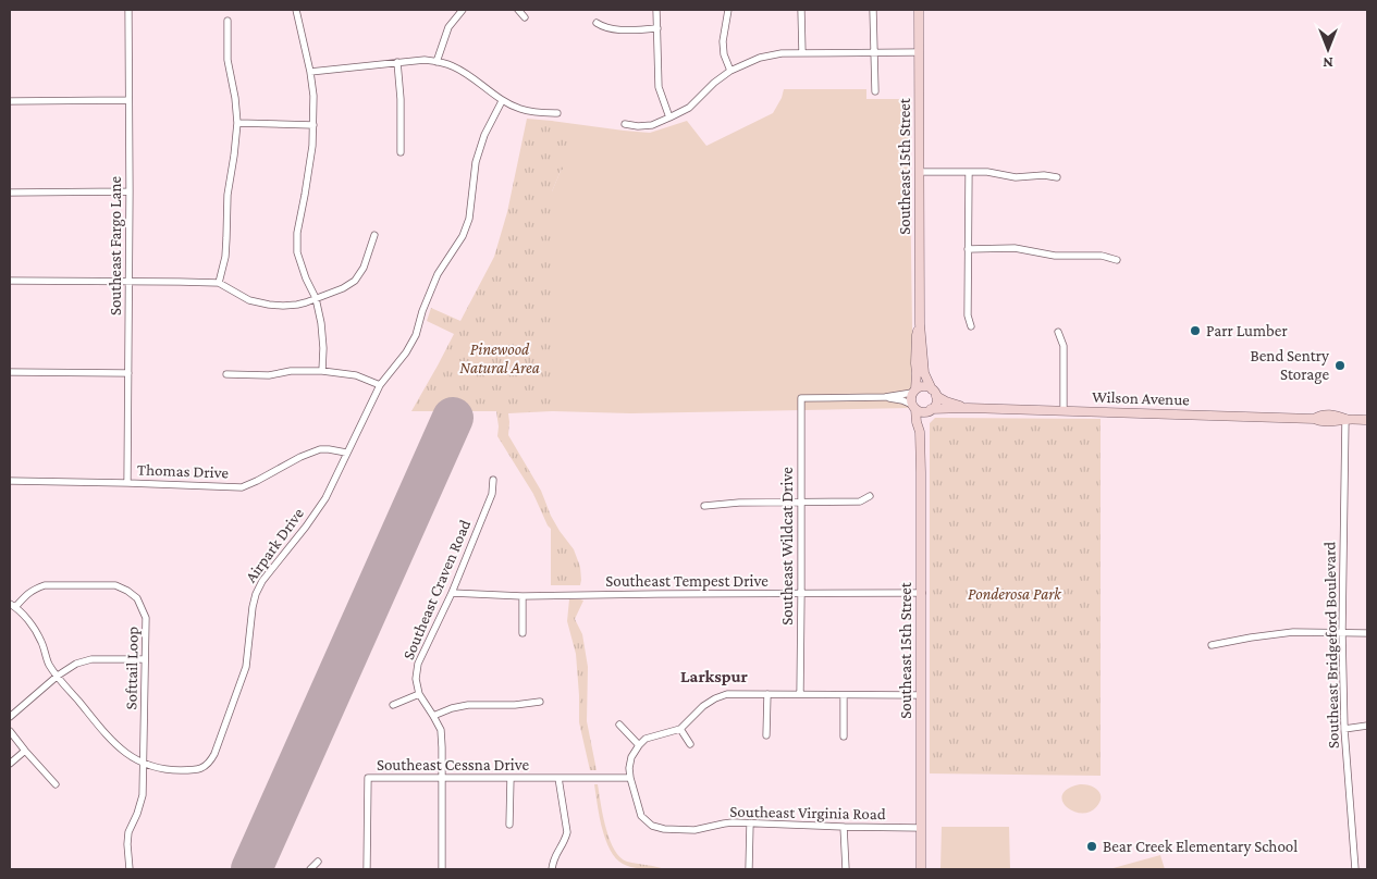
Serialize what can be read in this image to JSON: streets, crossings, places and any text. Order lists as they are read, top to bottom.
{
  "streets": {
    "main road": ["Southeast 15th Street", "Wilson Avenue"],
    "street": [
      "Southeast Fargo Lane",
      "Thomas Drive",
      "Airpark Drive",
      "Southeast Wildcat Drive",
      "Southeast Tempest Drive",
      "Southeast Craven Road",
      "Southeast Bridgeford Boulevard",
      "Softtail Loop",
      "Southeast Cessna Drive",
      "Southeast Virginia Road"
    ]
  },
  "crossings": [
    ["Southeast 15th Street", "Wilson Avenue"],
    ["Southeast 15th Street", "Southeast Tempest Drive"],
    ["Southeast 15th Street", "Southeast Virginia Road"],
    ["Southeast Fargo Lane", "Thomas Drive"],
    ["Wilson Avenue", "Southeast Bridgeford Boulevard"],
    ["Thomas Drive", "Airpark Drive"],
    ["Airpark Drive", "Softtail Loop"],
    ["Southeast Wildcat Drive", "Southeast Tempest Drive"],
    ["Southeast Tempest Drive", "Southeast Craven Road"],
    ["Southeast Craven Road", "Southeast Cessna Drive"],
    ["Southeast Cessna Drive", "Southeast Virginia Road"]
  ],
  "districts": ["Larkspur"],
  "parks": ["Pinewood Natural Area", "Ponderosa Park"],
  "places": ["Parr Lumber", "Bend Sentry Storage", "Bear Creek Elementary School"],
  "north": "bottom"
}
